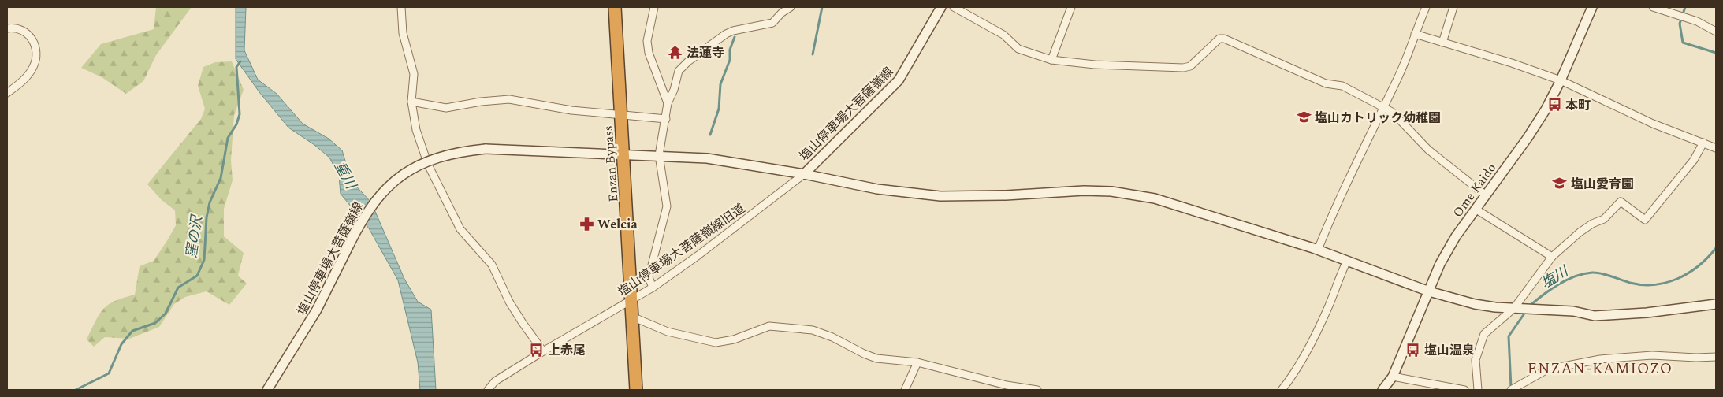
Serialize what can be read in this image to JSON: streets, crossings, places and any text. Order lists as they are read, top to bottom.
{
  "streets": {
    "highway": ["Enzan Bypass"],
    "street": ["塩山停車場大菩薩嶺線", "Ome Kaido", "塩山停車場大菩薩嶺線旧道"]
  },
  "crossings": [
    ["塩山停車場大菩薩嶺線", "Enzan Bypass"],
    ["塩山停車場大菩薩嶺線", "塩山停車場大菩薩嶺線旧道"],
    ["Enzan Bypass", "塩山停車場大菩薩嶺線旧道"]
  ],
  "districts": ["ENZAN-KAMIOZO"],
  "water": ["重川", "窪の沢", "塩川"],
  "places": {
    "temple": ["法蓮寺"],
    "bus stop": ["本町", "上赤尾", "塩山温泉"],
    "school or university": ["塩山カトリック幼稚園", "塩山愛育園"],
    "pharmacy": ["Welcia"]
  }
}
